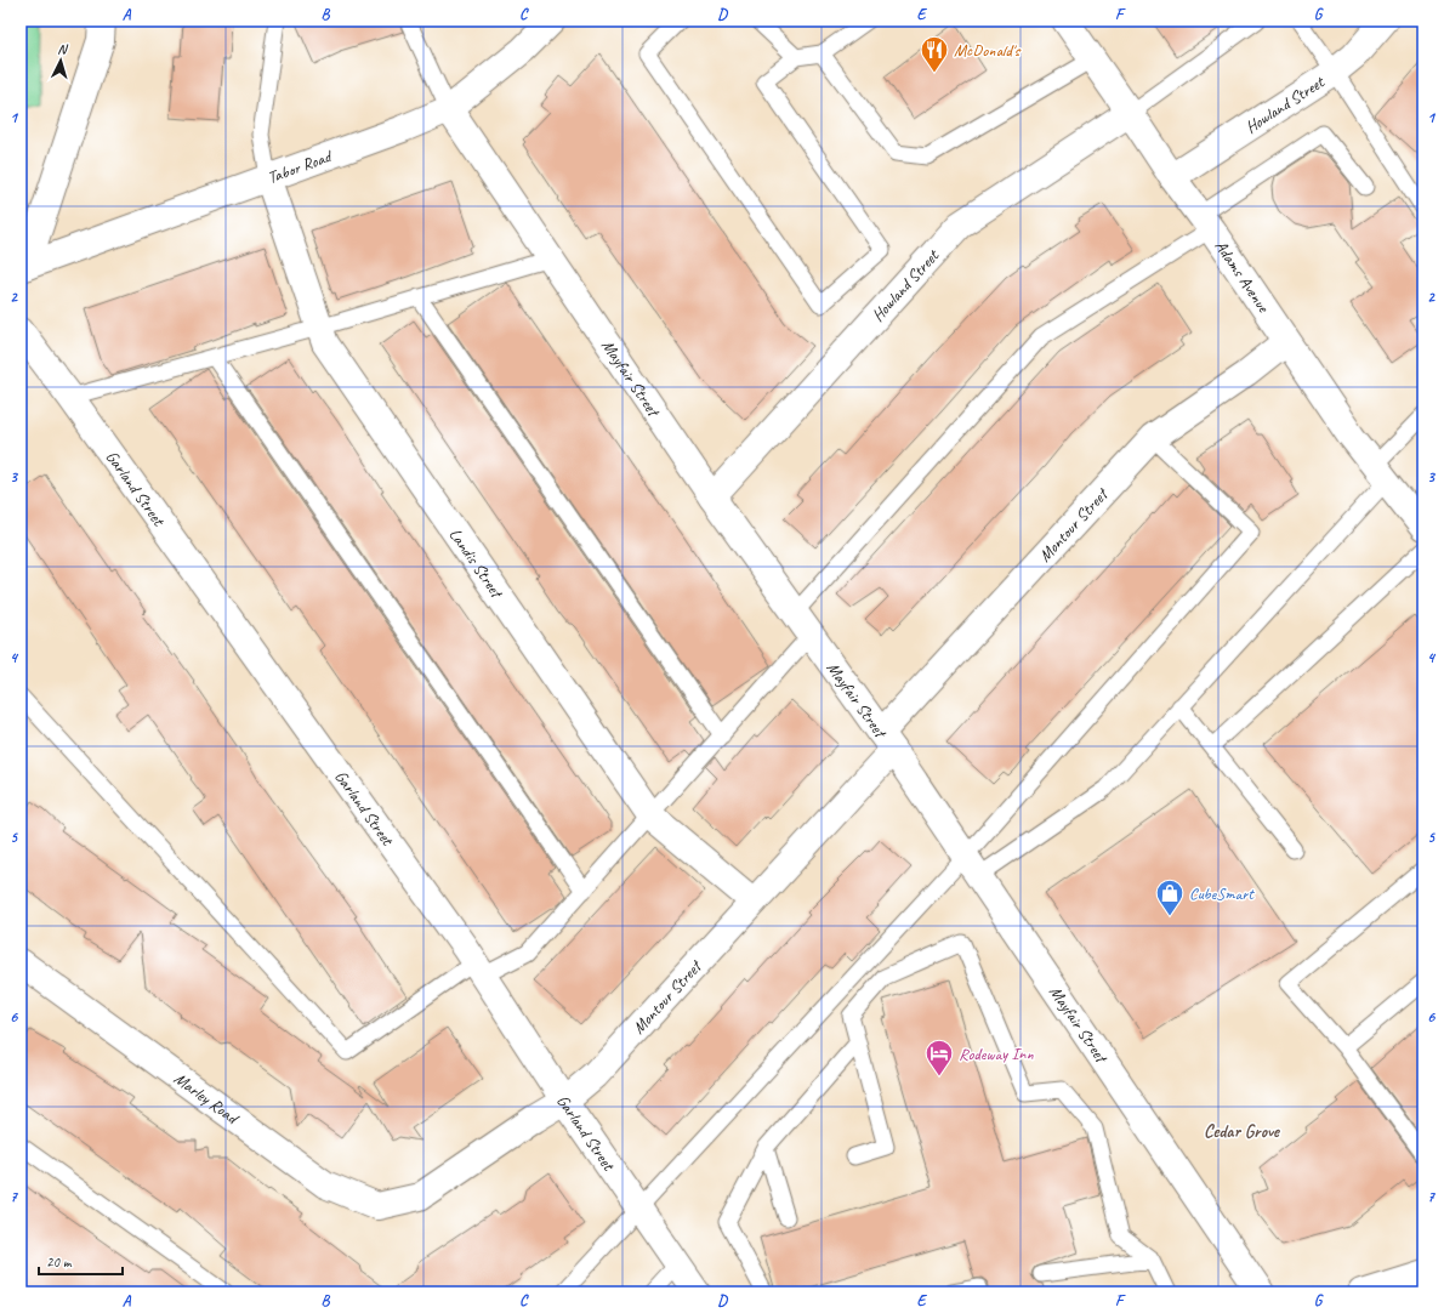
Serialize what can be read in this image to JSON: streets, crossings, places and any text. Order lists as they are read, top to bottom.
{
  "streets": {
    "main road": [
      "Howland Street",
      "Tabor Road",
      "Adams Avenue",
      "Mayfair Street",
      "Garland Street",
      "Montour Street",
      "Landis Street",
      "Marley Road"
    ]
  },
  "crossings": [
    ["Howland Street", "Adams Avenue"],
    ["Howland Street", "Mayfair Street"],
    ["Tabor Road", "Mayfair Street"],
    ["Tabor Road", "Landis Street"],
    ["Adams Avenue", "Montour Street"],
    ["Mayfair Street", "Montour Street"],
    ["Garland Street", "Montour Street"],
    ["Montour Street", "Landis Street"],
    ["Montour Street", "Marley Road"]
  ],
  "districts": ["Cedar Grove"],
  "places": {
    "restaurant": ["McDonald's"],
    "shop": ["CubeSmart"],
    "hotel": ["Rodeway Inn"]
  },
  "scale_bar": "20 m",
  "north": "top",
  "grid": {
    "columns": [
      "A",
      "B",
      "C",
      "D",
      "E",
      "F",
      "G"
    ],
    "rows": [
      "1",
      "2",
      "3",
      "4",
      "5",
      "6",
      "7"
    ]
  }
}
